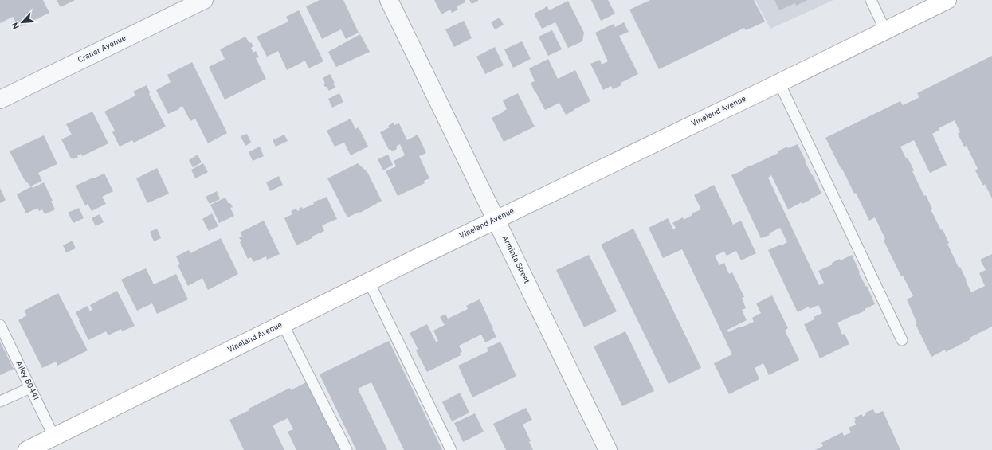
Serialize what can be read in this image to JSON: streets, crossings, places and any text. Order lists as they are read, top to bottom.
{
  "streets": {
    "main road": ["Vineland Avenue"],
    "street": ["Craner Avenue", "Arminta Street"],
    "lane": ["Alley 80441"]
  },
  "crossings": [
    ["Vineland Avenue", "Arminta Street"],
    ["Vineland Avenue", "Alley 80441"]
  ],
  "north": "bottom left"
}
